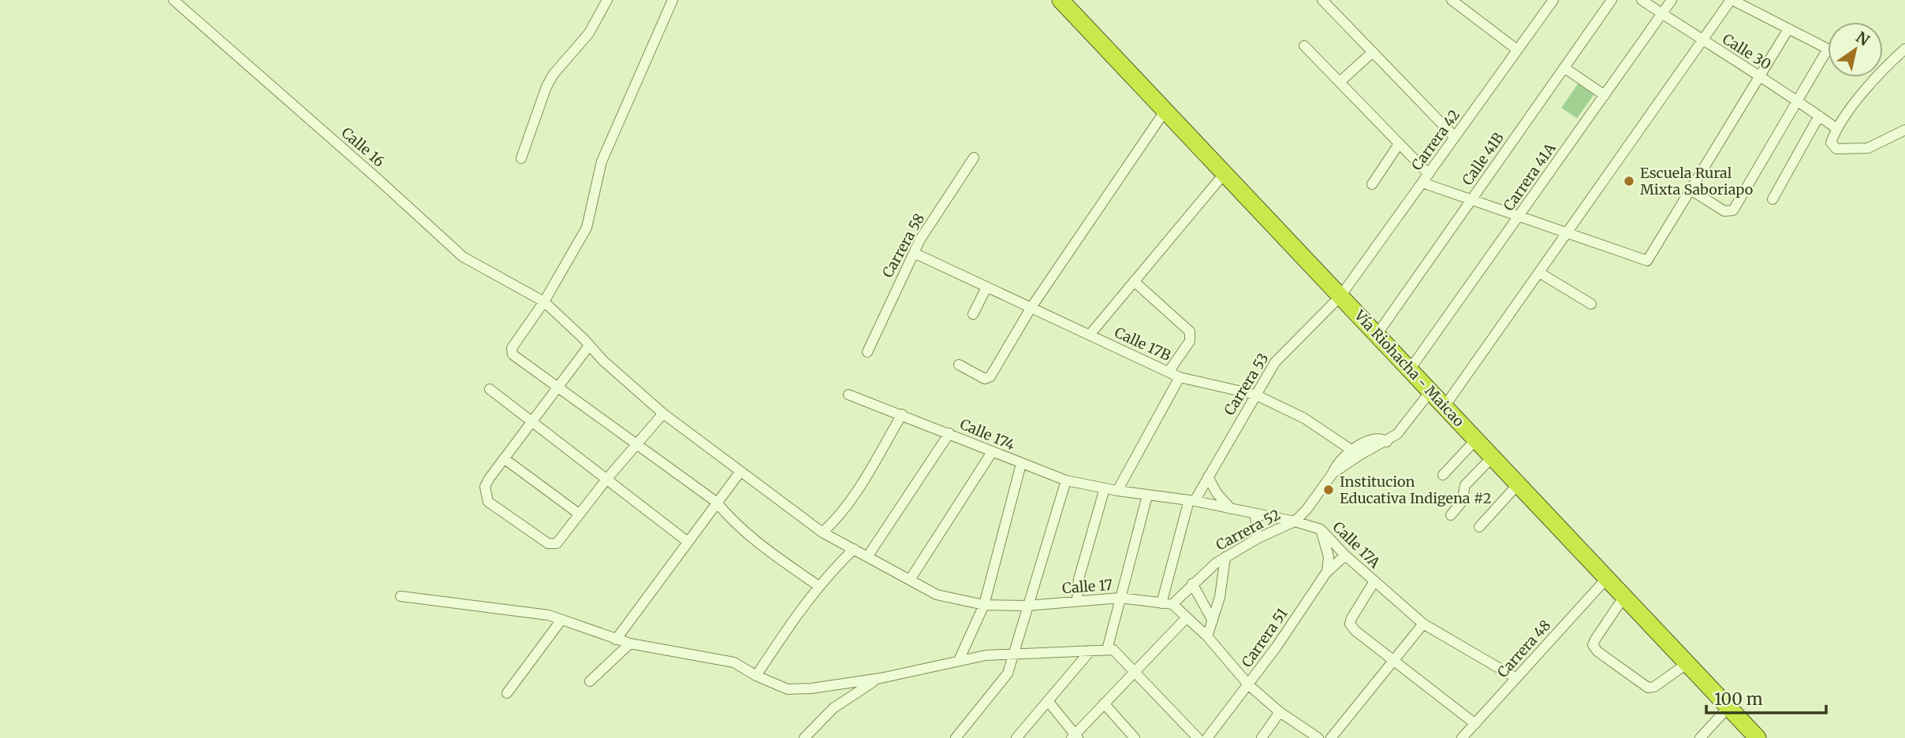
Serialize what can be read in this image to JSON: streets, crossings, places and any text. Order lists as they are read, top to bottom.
{
  "streets": {
    "highway": ["Vía Riohacha - Maicao"],
    "street": [
      "Calle 30",
      "Carrera 42",
      "Calle 16",
      "Calle 41B",
      "Carrera 41A",
      "Carrera 58",
      "Calle 17B",
      "Carrera 53",
      "Calle 174",
      "Carrera 52",
      "Calle 17A",
      "Calle 17",
      "Carrera 51",
      "Carrera 48"
    ]
  },
  "crossings": [
    ["Calle 30", "Carrera 41A"],
    ["Carrera 42", "Vía Riohacha - Maicao"],
    ["Carrera 42", "Carrera 53"],
    ["Calle 16", "Calle 17"],
    ["Calle 41B", "Vía Riohacha - Maicao"],
    ["Carrera 41A", "Vía Riohacha - Maicao"],
    ["Carrera 58", "Calle 17B"],
    ["Calle 17B", "Carrera 53"],
    ["Calle 17B", "Carrera 52"],
    ["Vía Riohacha - Maicao", "Carrera 53"],
    ["Vía Riohacha - Maicao", "Carrera 48"],
    ["Carrera 53", "Calle 17A"],
    ["Carrera 53", "Calle 17"],
    ["Calle 174", "Calle 17A"],
    ["Carrera 52", "Calle 17A"],
    ["Carrera 52", "Calle 17"],
    ["Calle 17A", "Carrera 51"],
    ["Calle 17A", "Carrera 48"]
  ],
  "places": ["Escuela Rural Mixta Saboriapo", "Institucion Educativa Indigena #2"],
  "scale_bar": "100 m",
  "north": "top right"
}
